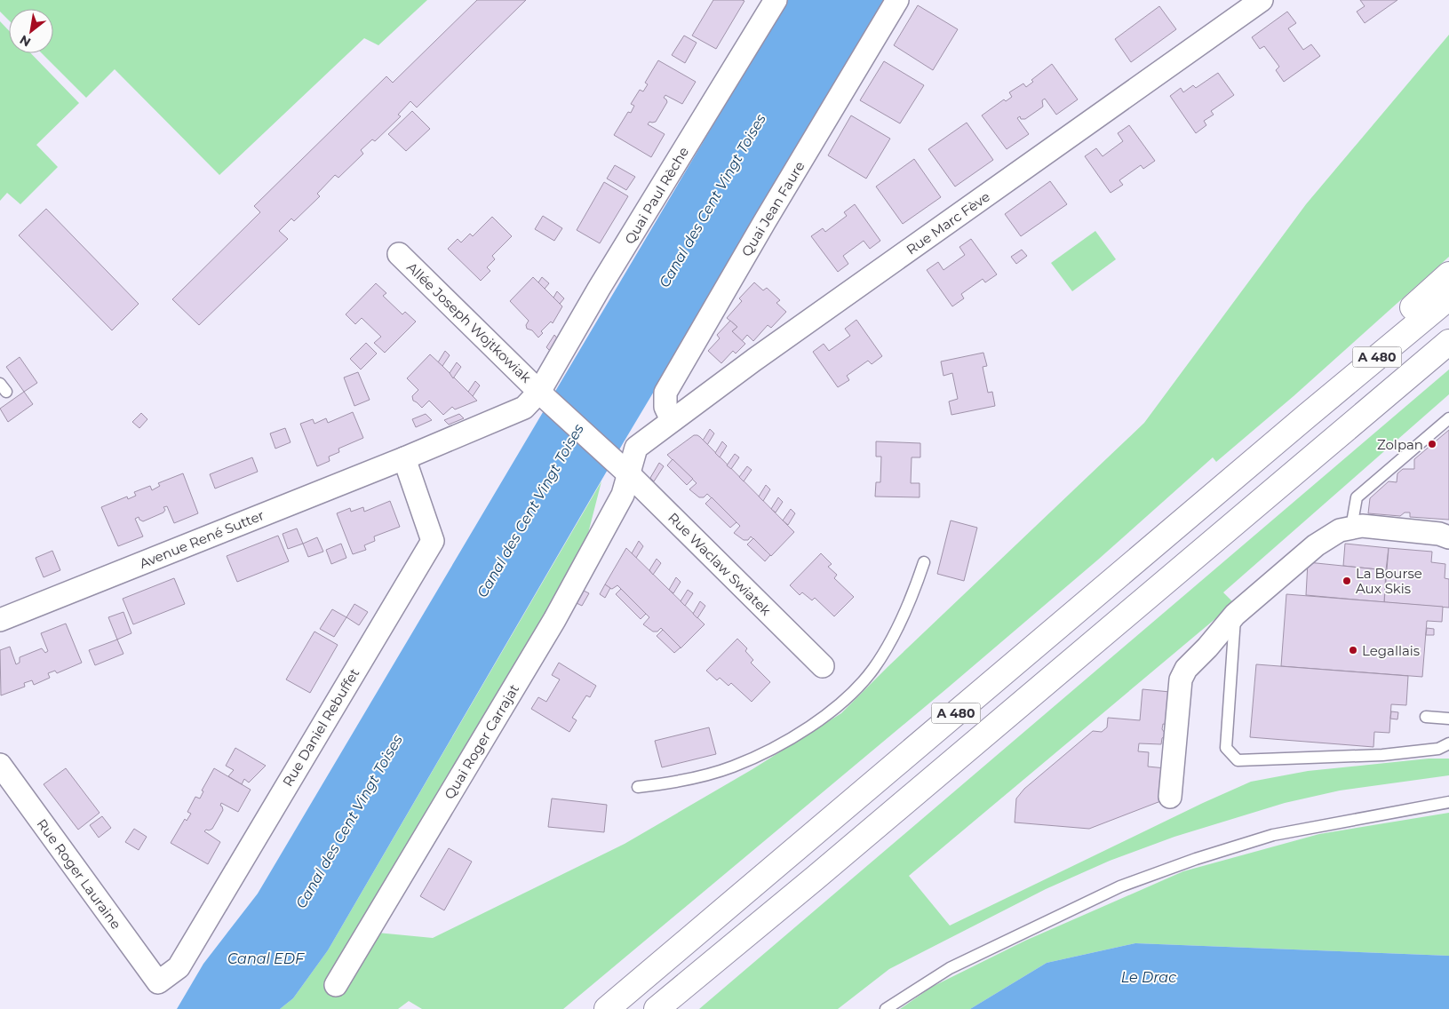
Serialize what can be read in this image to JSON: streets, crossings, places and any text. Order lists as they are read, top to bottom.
{
  "streets": {
    "highway": ["A 480"],
    "street": [
      "Quai Paul Rèche",
      "Quai Jean Faure",
      "Rue Marc Fève",
      "Allée Joseph Wojtkowiak",
      "Avenue René Sutter",
      "Rue Waclaw Swiatek",
      "Rue Daniel Rebuffet",
      "Quai Roger Carrajat",
      "Rue Roger Lauraine"
    ]
  },
  "crossings": [
    ["Quai Paul Rèche", "Allée Joseph Wojtkowiak"],
    ["Quai Paul Rèche", "Avenue René Sutter"],
    ["Quai Paul Rèche", "Rue Daniel Rebuffet"],
    ["Quai Jean Faure", "Rue Marc Fève"],
    ["Rue Marc Fève", "Quai Roger Carrajat"],
    ["Allée Joseph Wojtkowiak", "Rue Waclaw Swiatek"],
    ["Allée Joseph Wojtkowiak", "Quai Roger Carrajat"],
    ["Avenue René Sutter", "Rue Daniel Rebuffet"],
    ["Rue Waclaw Swiatek", "Quai Roger Carrajat"],
    ["Rue Daniel Rebuffet", "Rue Roger Lauraine"]
  ],
  "water": ["Canal des Cent Vingt Toises", "Canal EDF", "Le Drac"],
  "places": ["Zolpan", "La Bourse Aux Skis", "Legallais"],
  "north": "bottom left"
}
